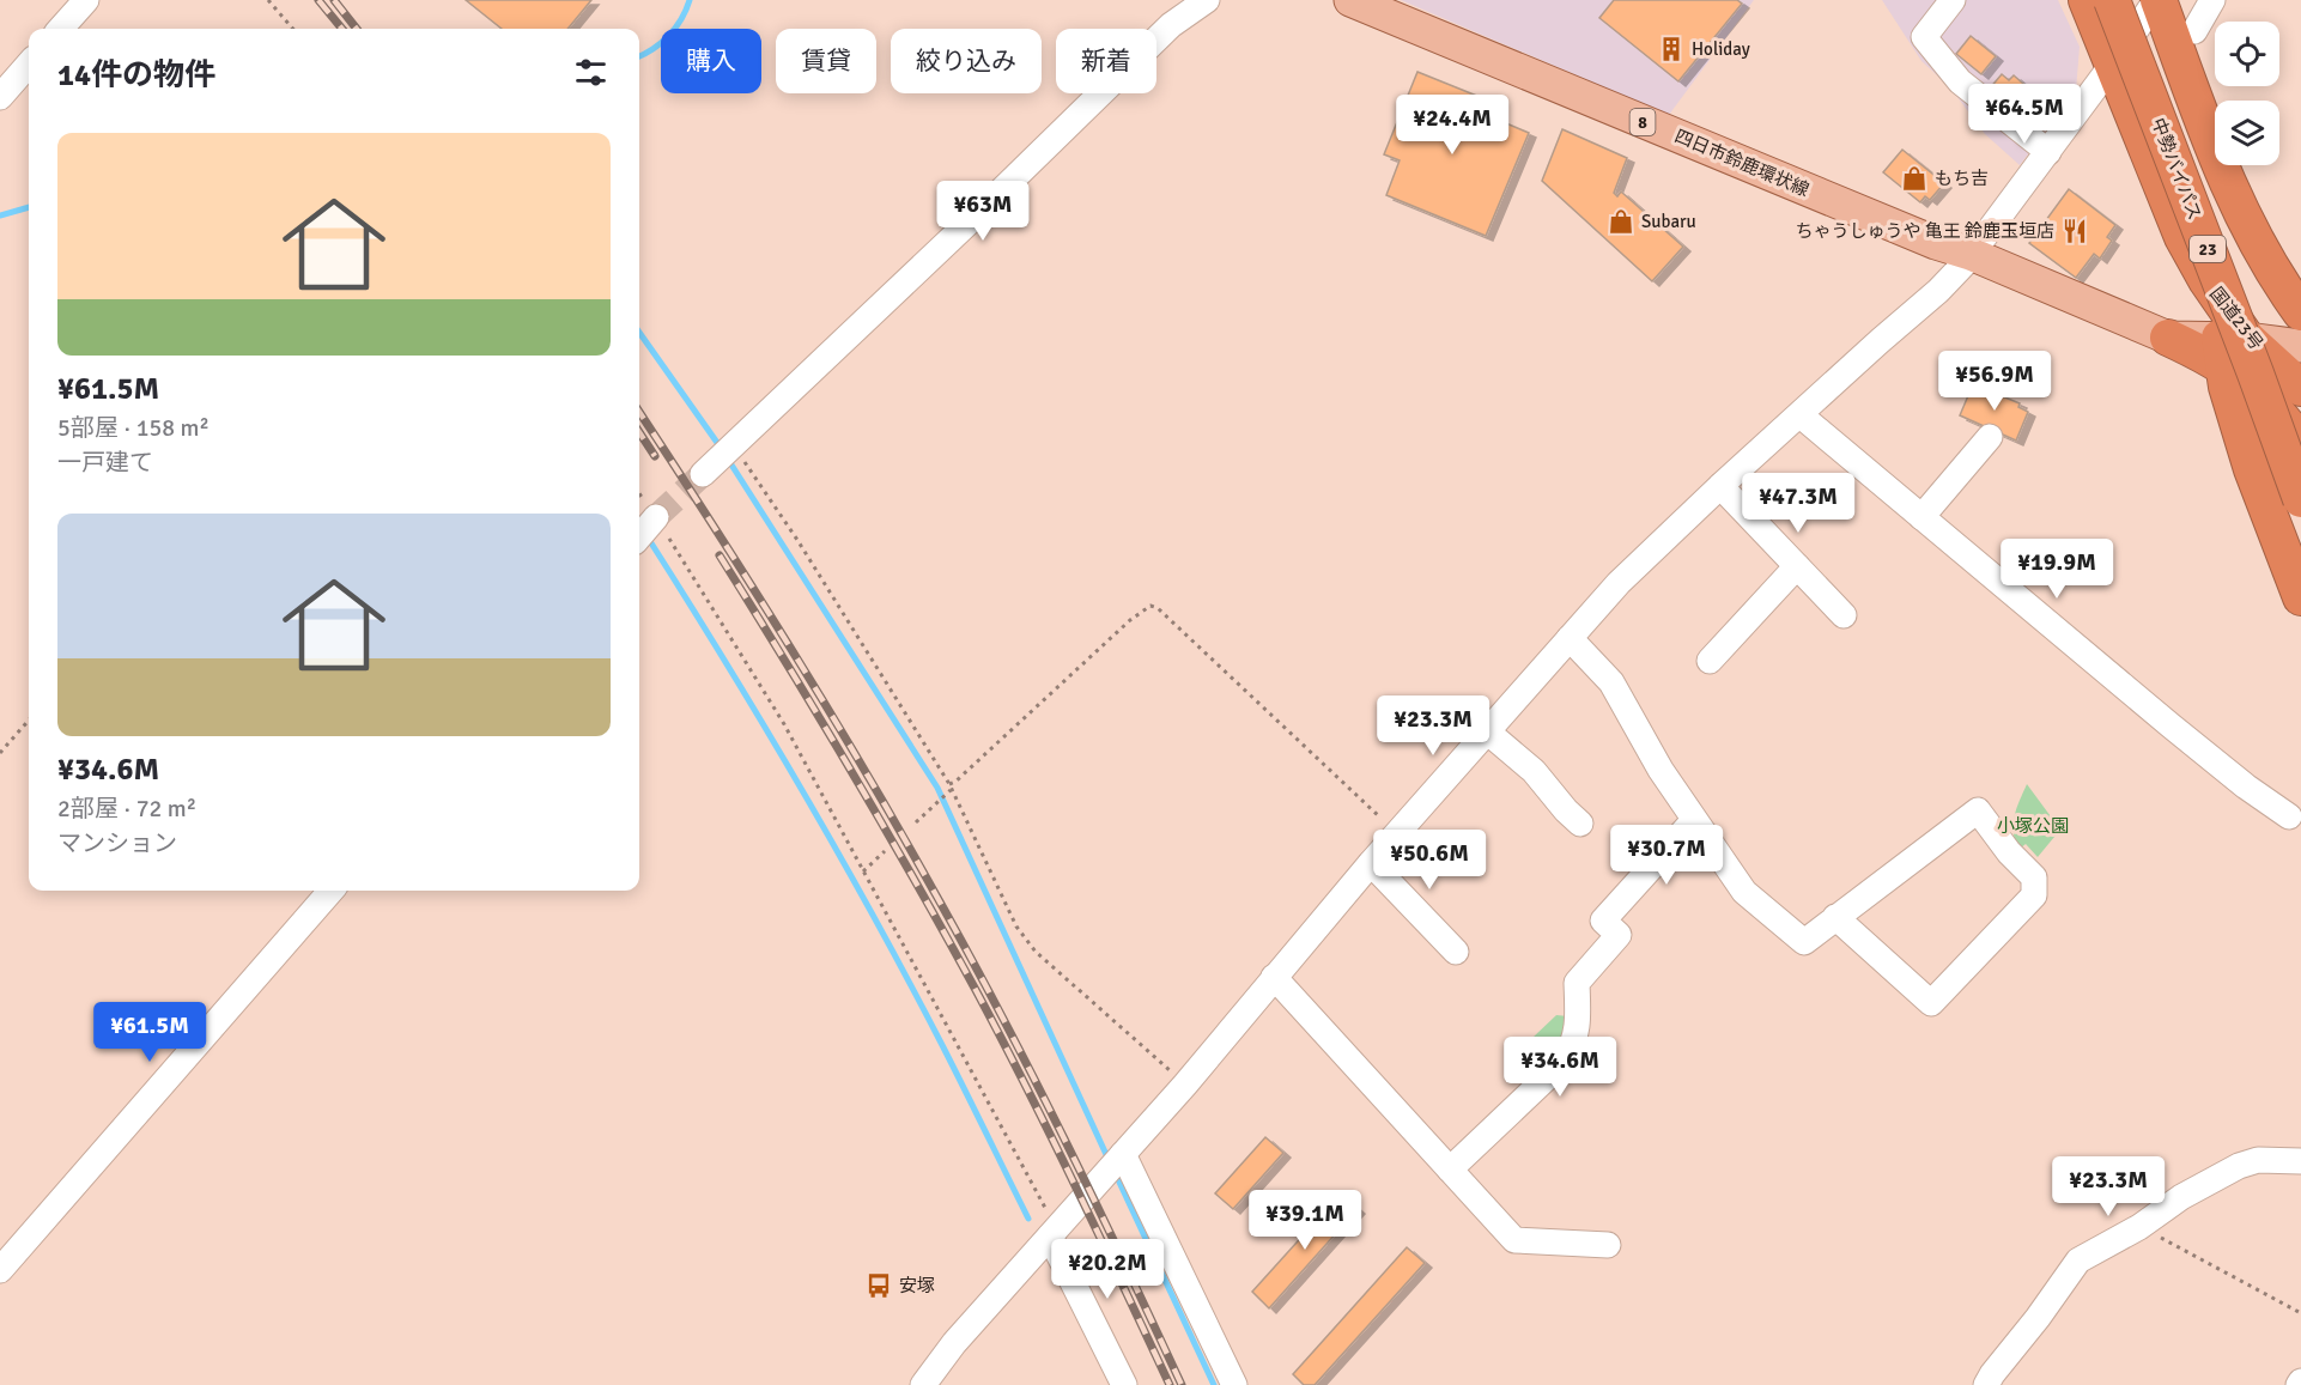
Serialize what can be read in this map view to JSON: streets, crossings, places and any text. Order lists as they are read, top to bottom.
{
  "streets": {
    "highway": ["中勢バイパス", "23", "国道23号"],
    "main road": ["8", "四日市鈴鹿環状線"]
  },
  "crossings": [
    ["四日市鈴鹿環状線", "国道23号"]
  ],
  "parks": ["小塚公園"],
  "places": {
    "building": ["Holiday"],
    "shop": ["もち吉", "Subaru"],
    "restaurant": ["ちゃうしゅうや 亀王 鈴鹿玉垣店"],
    "bus stop": ["安塚"]
  },
  "page": {
    "chip": [
      "購入",
      "賃貸",
      "絞り込み",
      "新着"
    ],
    "heading": "14件の物件",
    "price": [
      "¥64.5M",
      "¥24.4M",
      "¥63M",
      "¥56.9M",
      "¥47.3M",
      "¥19.9M",
      "¥23.3M",
      "¥30.7M",
      "¥50.6M",
      "¥61.5M",
      "¥34.6M",
      "¥23.3M",
      "¥39.1M",
      "¥20.2M"
    ],
    "list": [
      {
        "name": "¥61.5M",
        "note": "5部屋 · 158 m² · 一戸建て"
      },
      {
        "name": "¥34.6M",
        "note": "2部屋 · 72 m² · マンション"
      }
    ]
  }
}
